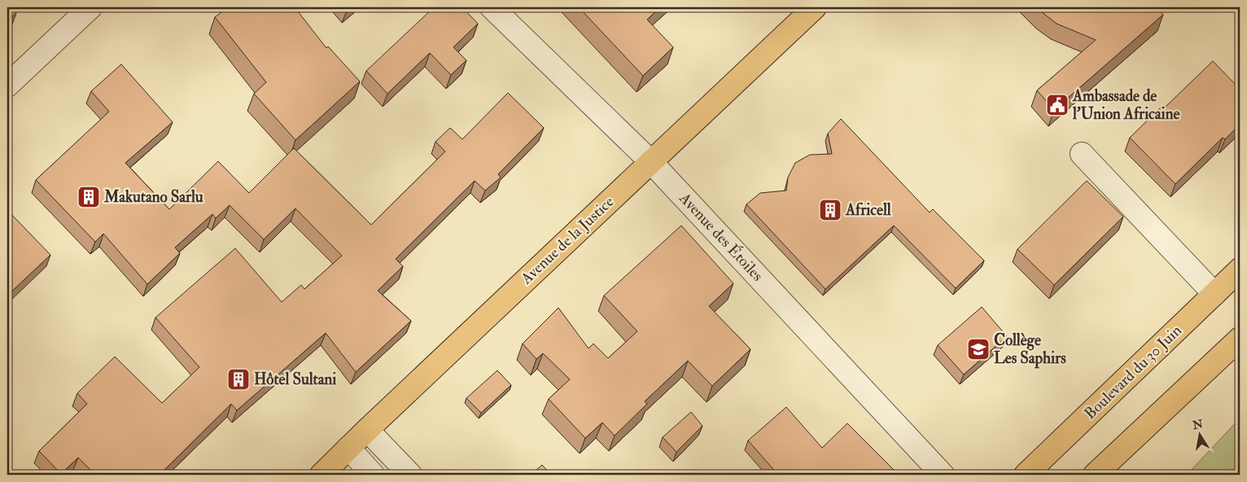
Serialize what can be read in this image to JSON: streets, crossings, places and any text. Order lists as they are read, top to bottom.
{
  "streets": {
    "main road": ["Avenue de la Justice", "Boulevard du 30 Juin"],
    "street": ["Avenue des Étoiles"]
  },
  "crossings": [
    ["Avenue des Étoiles", "Avenue de la Justice"]
  ],
  "places": {
    "public building": ["Ambassade de l'Union Africaine"],
    "building": ["Makutano Sarlu", "Africell", "Hôtel Sultani"],
    "school or university": ["Collège Les Saphirs"]
  },
  "north": "top"
}
